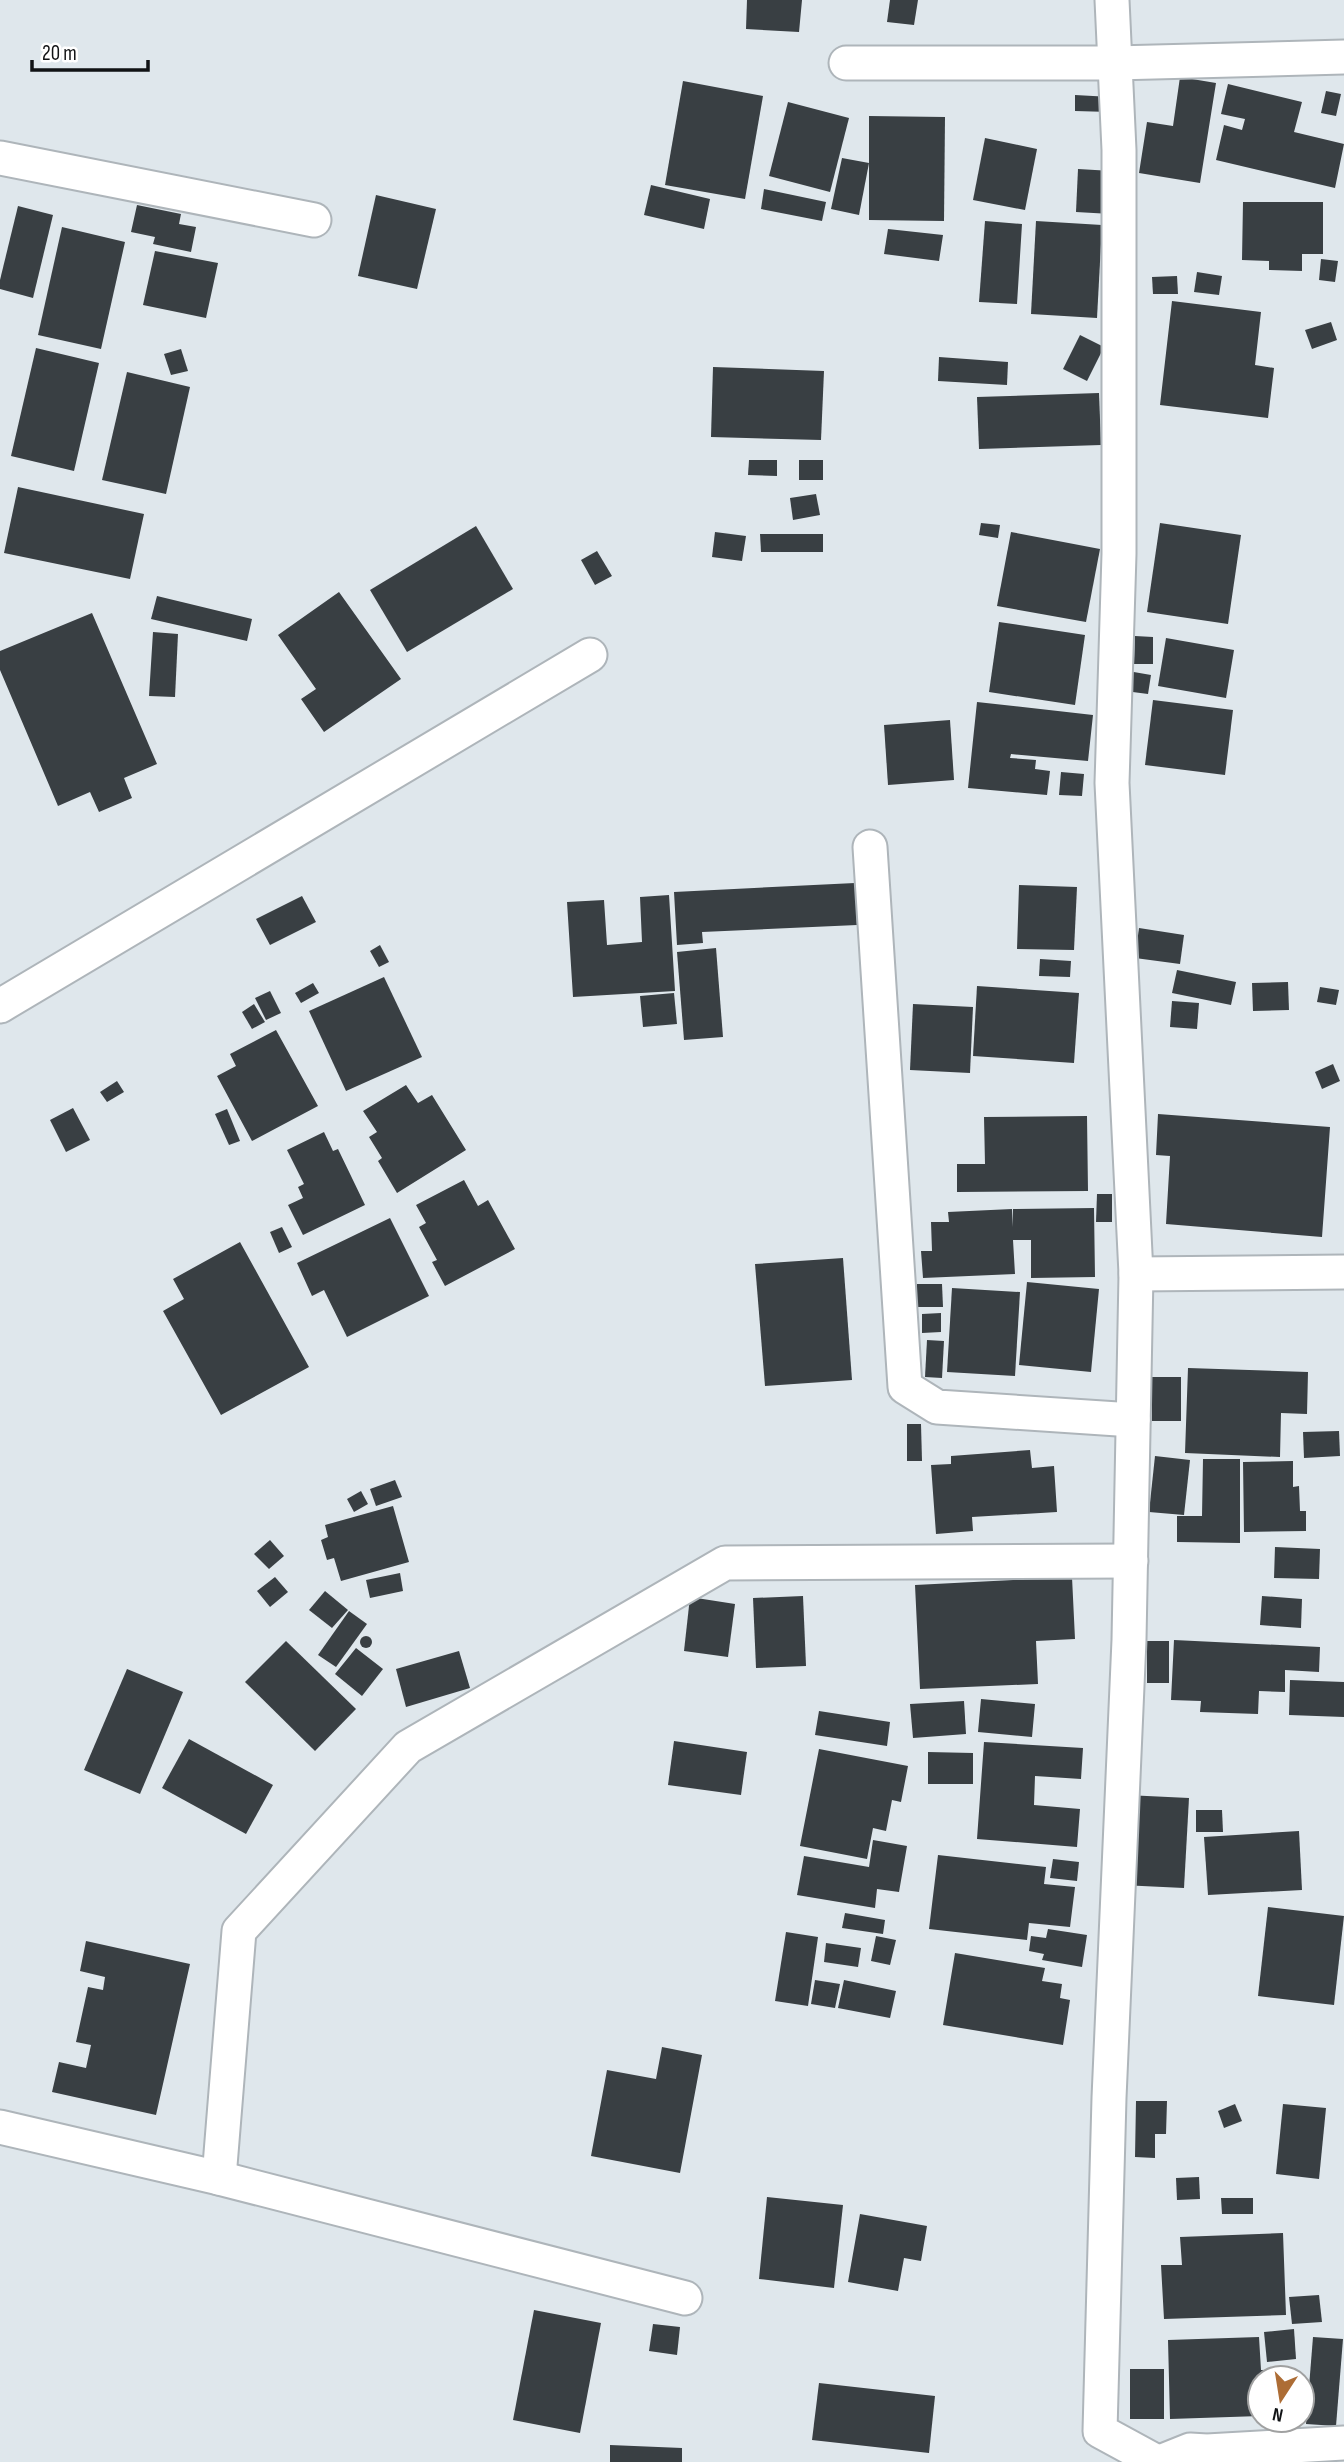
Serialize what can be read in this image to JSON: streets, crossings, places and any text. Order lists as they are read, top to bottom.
{
  "scale_bar": "20 m",
  "north": "bottom"
}
